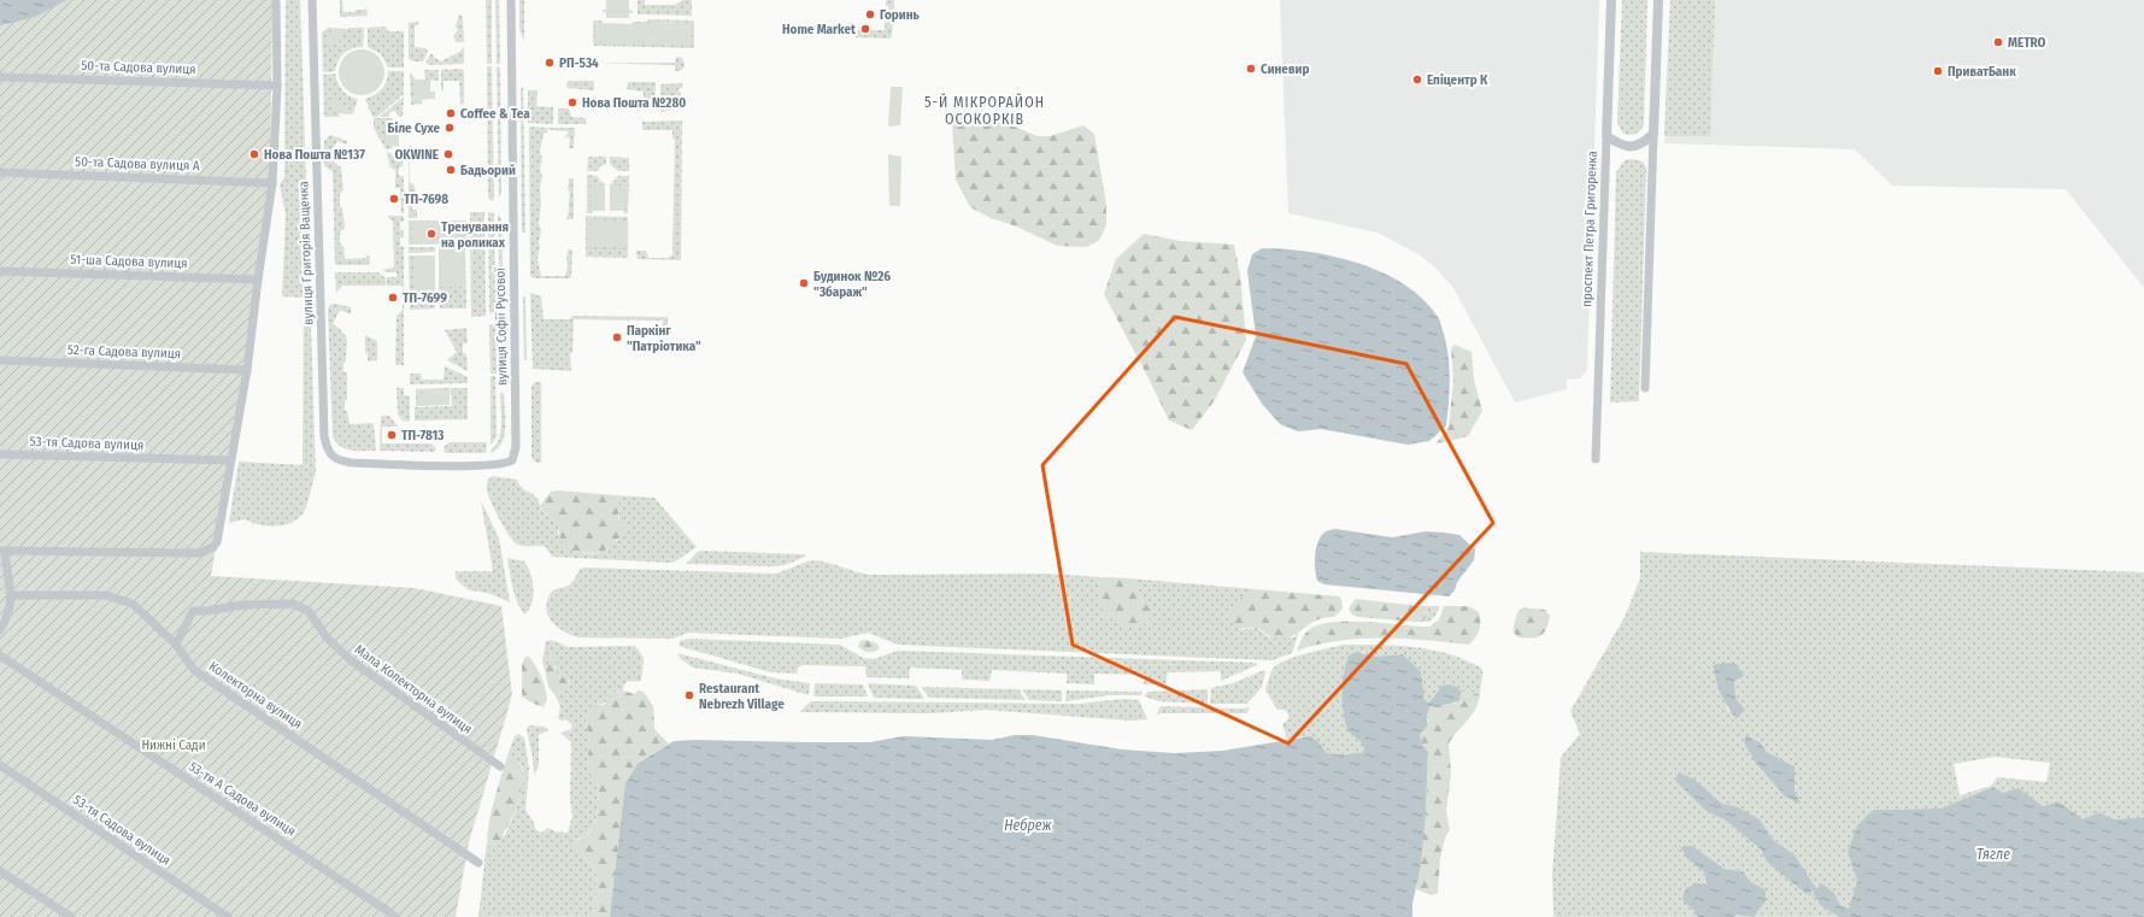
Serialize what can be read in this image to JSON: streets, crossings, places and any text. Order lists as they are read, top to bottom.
{
  "streets": {
    "street": [
      "50-та Садова вулиця",
      "50-та Садова вулиця А",
      "проспект Петра Григоренка",
      "вулиця Григорія Ващенка",
      "51-ша Садова вулиця",
      "вулиця Софії Русової",
      "52-га Садова вулиця",
      "53-тя Садова вулиця",
      "Мала Колекторна вулиця",
      "Колекторна вулиця",
      "53-тя А Садова вулиця"
    ]
  },
  "crossings": [
    ["вулиця Григорія Ващенка", "вулиця Софії Русової"],
    ["Мала Колекторна вулиця", "Колекторна вулиця"]
  ],
  "districts": ["5-Й МІКРОРАЙОН ОСОКОРКІВ"],
  "water": ["Небреж", "Тягле"],
  "parks": ["Нижні Сади"],
  "places": [
    "Горинь",
    "Home Market",
    "METRO",
    "РП-534",
    "Синевир",
    "ПриватБанк",
    "Епіцентр К",
    "Нова Пошта №280",
    "Coffee & Tea",
    "Біле Сухе",
    "Нова Пошта №137",
    "OKWINE",
    "Бадьорий",
    "ТП-7698",
    "Тренування на роликах",
    "Будинок №26 \"Збараж\"",
    "ТП-7699",
    "Паркінг \"Патріотика\"",
    "ТП-7813",
    "Restaurant Nebrezh Village"
  ]
}
